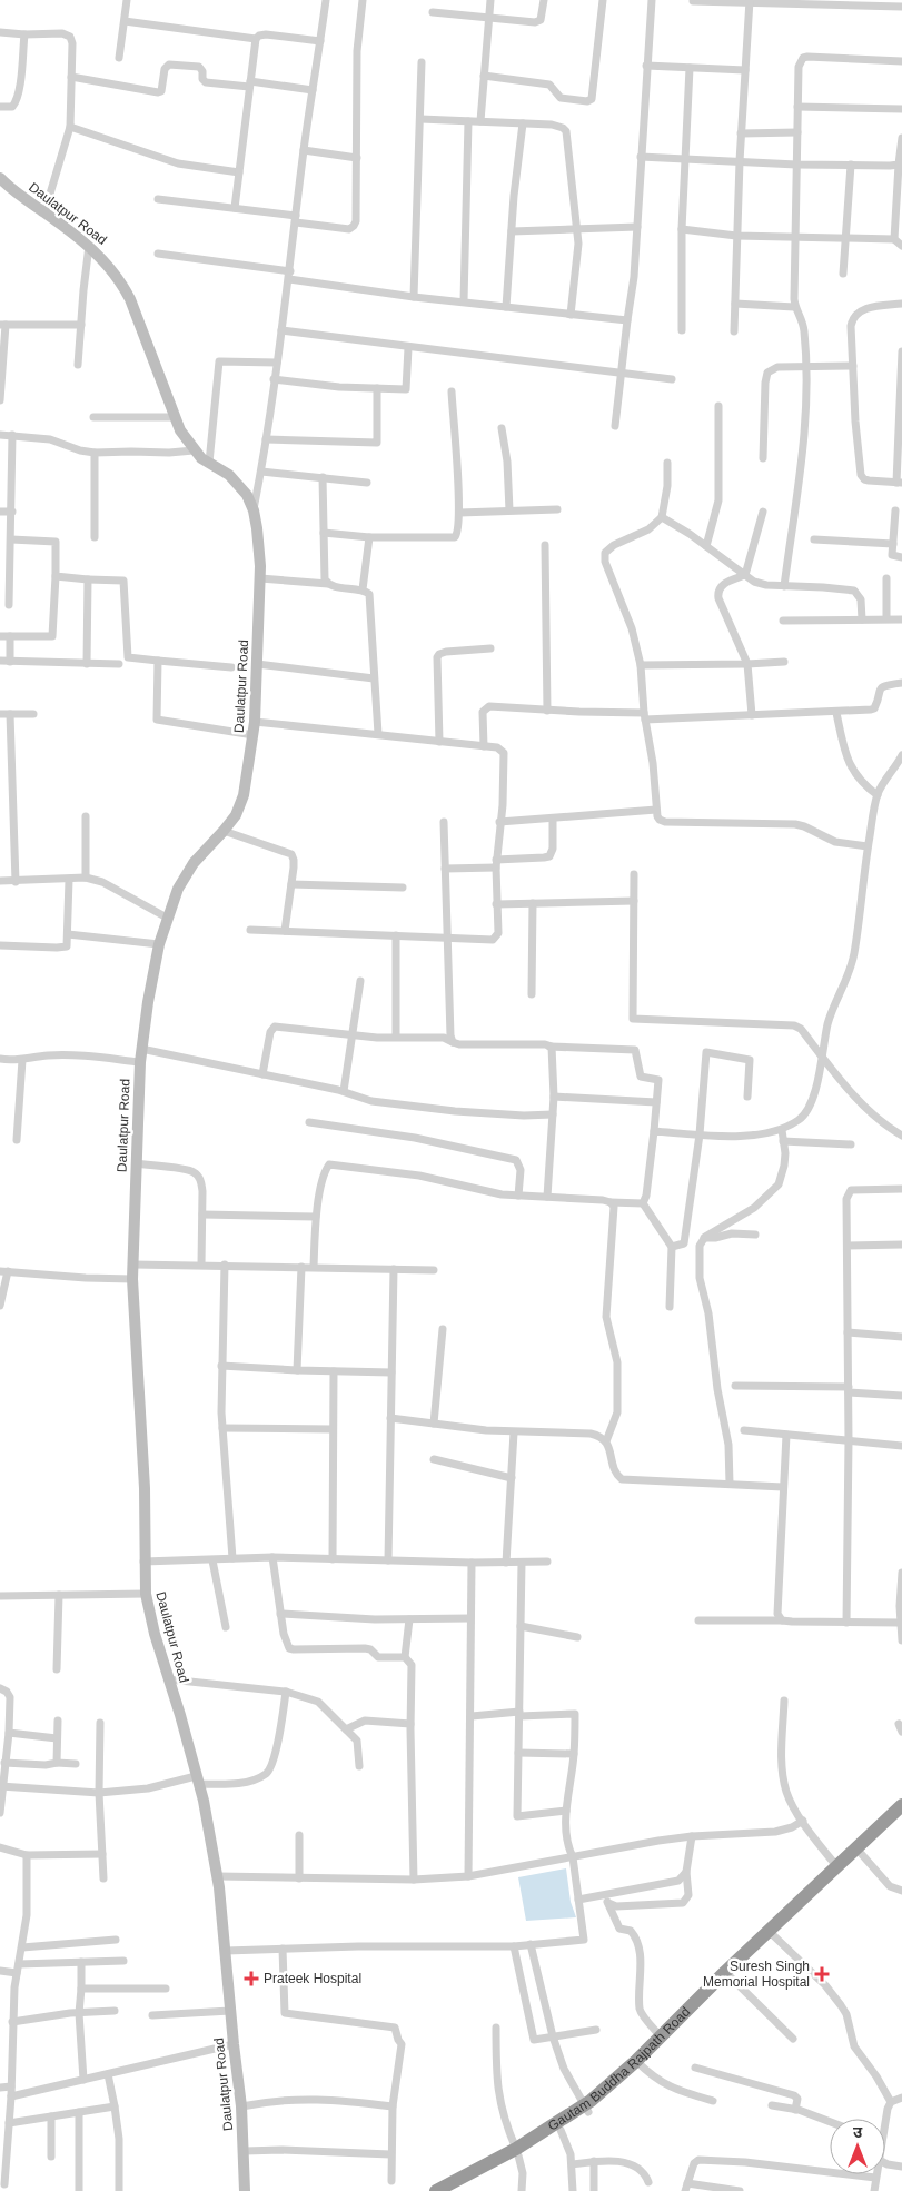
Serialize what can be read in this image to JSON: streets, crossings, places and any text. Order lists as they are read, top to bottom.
{
  "streets": {
    "highway": ["Gautam Buddha Rajpath Road"],
    "street": ["Daulatpur Road"]
  },
  "places": {
    "health": ["Suresh Singh Memorial Hospital", "Prateek Hospital"]
  },
  "north": "top"
}
